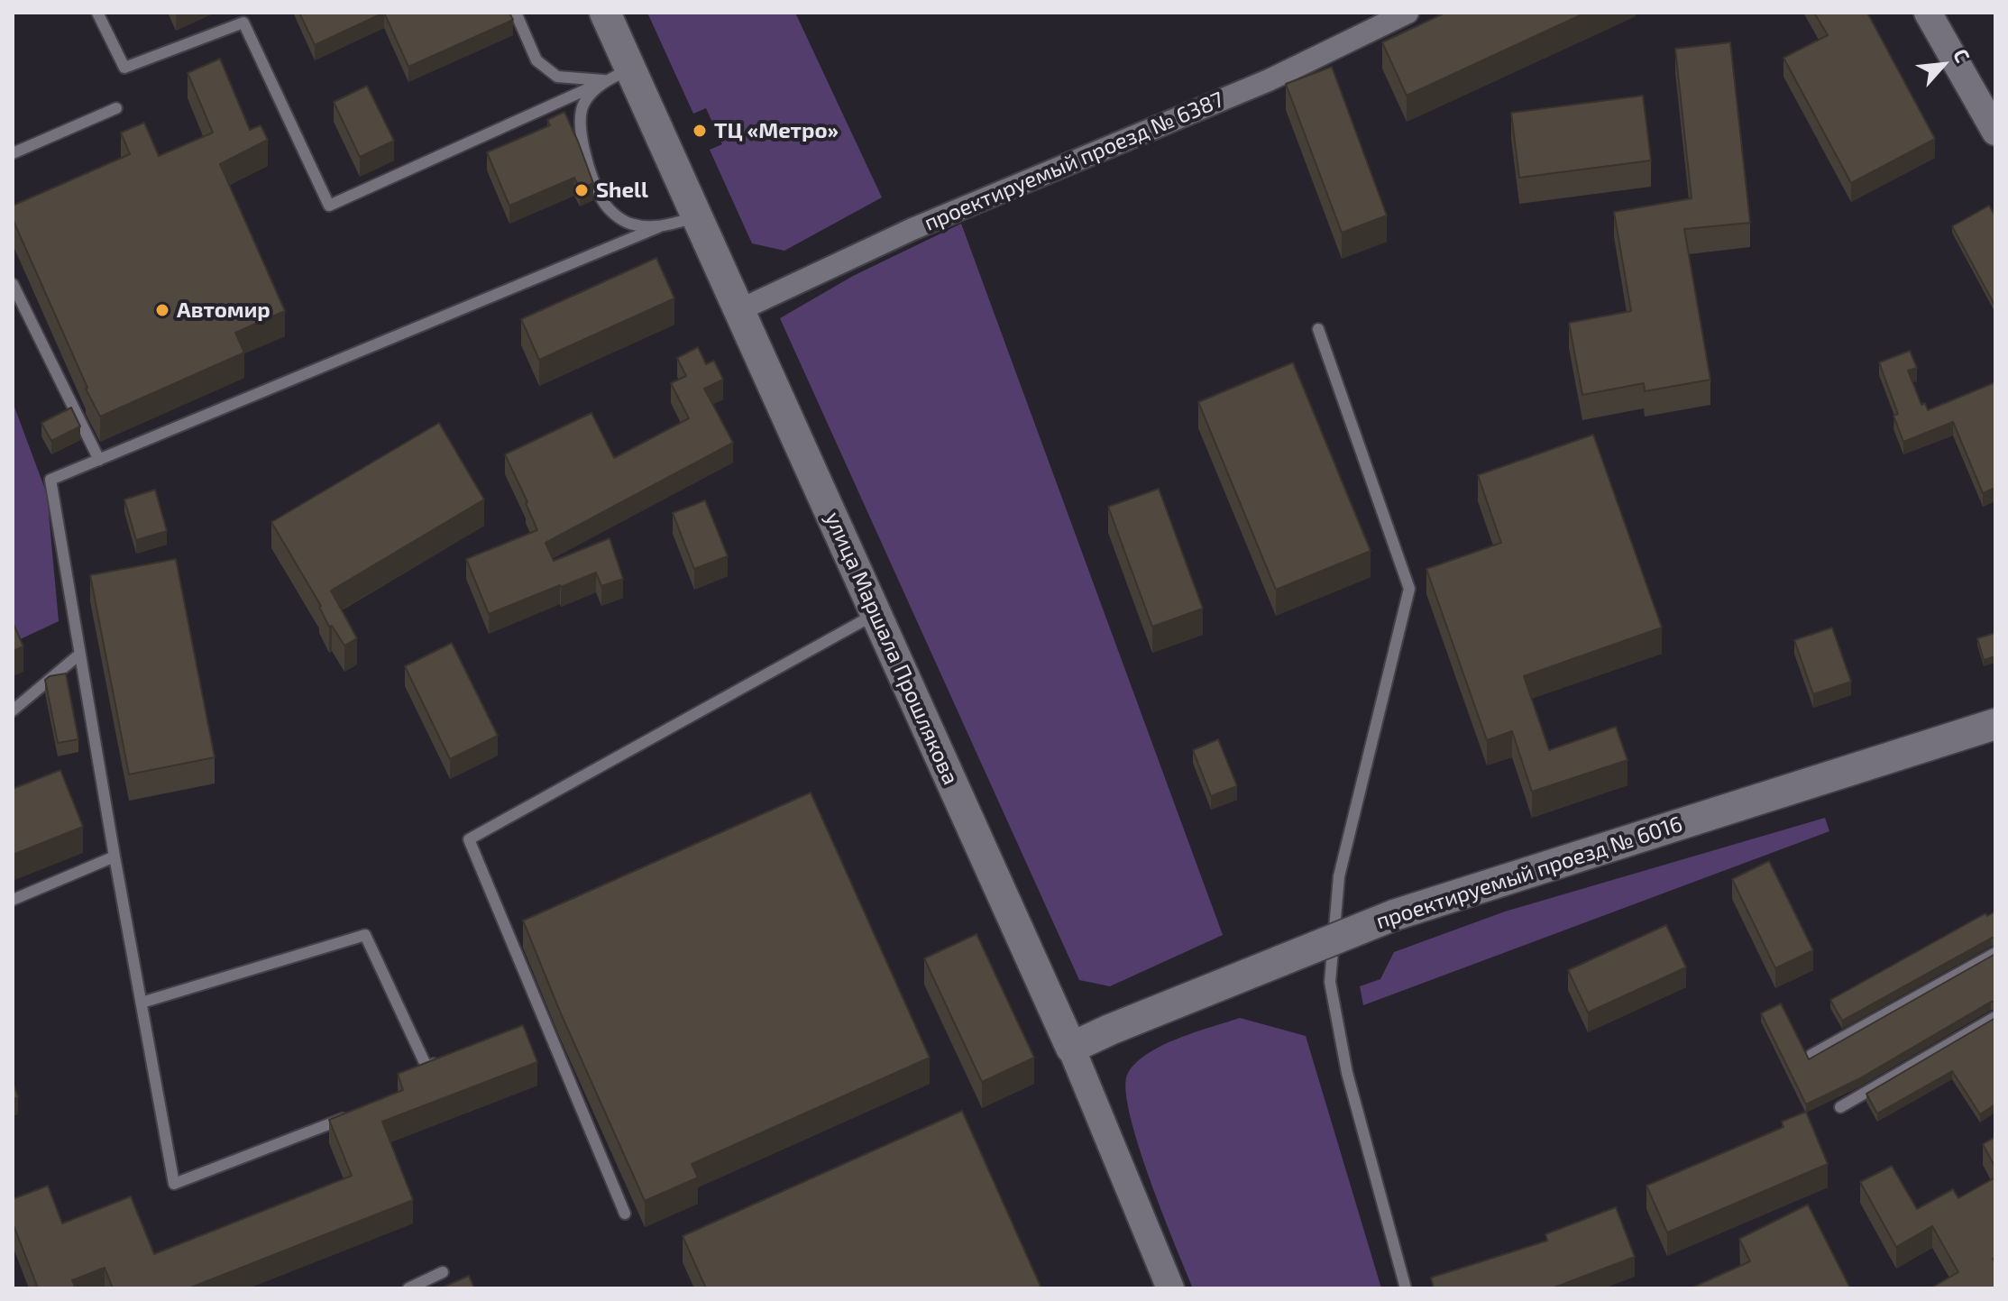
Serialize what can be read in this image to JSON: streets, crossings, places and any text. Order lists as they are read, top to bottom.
{
  "streets": {
    "main road": ["улица Маршала Прошлякова", "проектируемый проезд № 6016"],
    "street": ["проектируемый проезд № 6387"]
  },
  "crossings": [
    ["проектируемый проезд № 6387", "улица Маршала Прошлякова"],
    ["улица Маршала Прошлякова", "проектируемый проезд № 6016"]
  ],
  "places": ["ТЦ «Метро»", "Shell", "Автомир"],
  "north": "top right"
}
